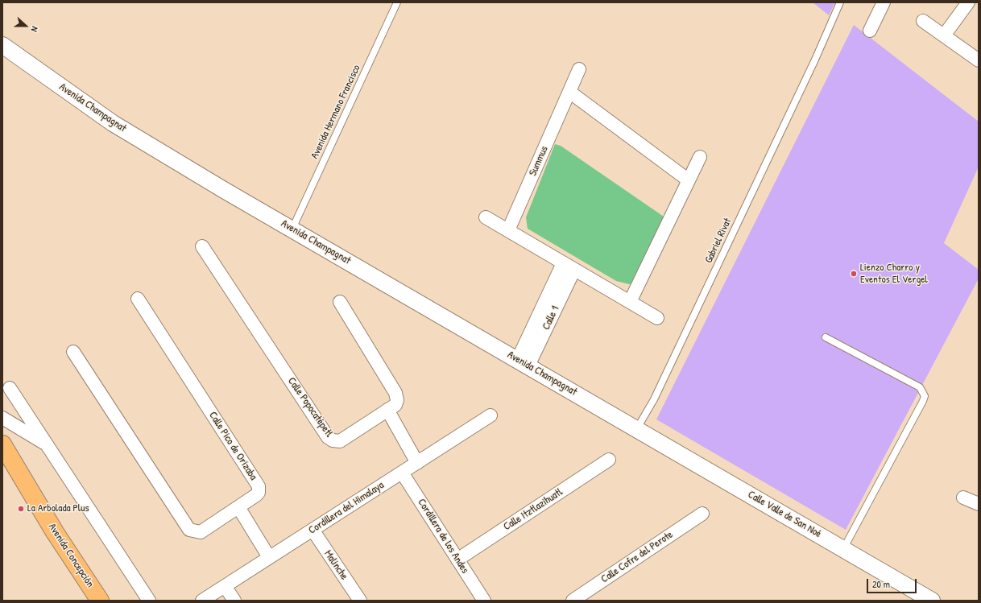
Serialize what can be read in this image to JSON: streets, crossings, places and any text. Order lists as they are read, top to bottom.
{
  "streets": {
    "main road": ["Avenida Concepción"],
    "street": [
      "Avenida Champagnat",
      "Summus",
      "Calle 1",
      "Calle Popocatépetl",
      "Calle Pico de Orizaba",
      "Cordillera del Himalaya",
      "Calle Itztlazihuatl",
      "Calle Valle de San Noé",
      "Cordillera de los Andes",
      "Calle Cofre del Perote",
      "Malinche"
    ],
    "lane": ["Avenida Hermano Francisco", "Gabriel Rivat"]
  },
  "crossings": [
    ["Avenida Champagnat", "Avenida Hermano Francisco"],
    ["Avenida Champagnat", "Gabriel Rivat"],
    ["Avenida Champagnat", "Calle 1"],
    ["Avenida Champagnat", "Calle Valle de San Noé"],
    ["Gabriel Rivat", "Calle Valle de San Noé"],
    ["Cordillera del Himalaya", "Cordillera de los Andes"],
    ["Cordillera del Himalaya", "Malinche"],
    ["Calle Itztlazihuatl", "Cordillera de los Andes"]
  ],
  "places": ["Lienzo Charro y Eventos El Vergel", "La Arbolada Plus"],
  "scale_bar": "20 m",
  "north": "right"
}
